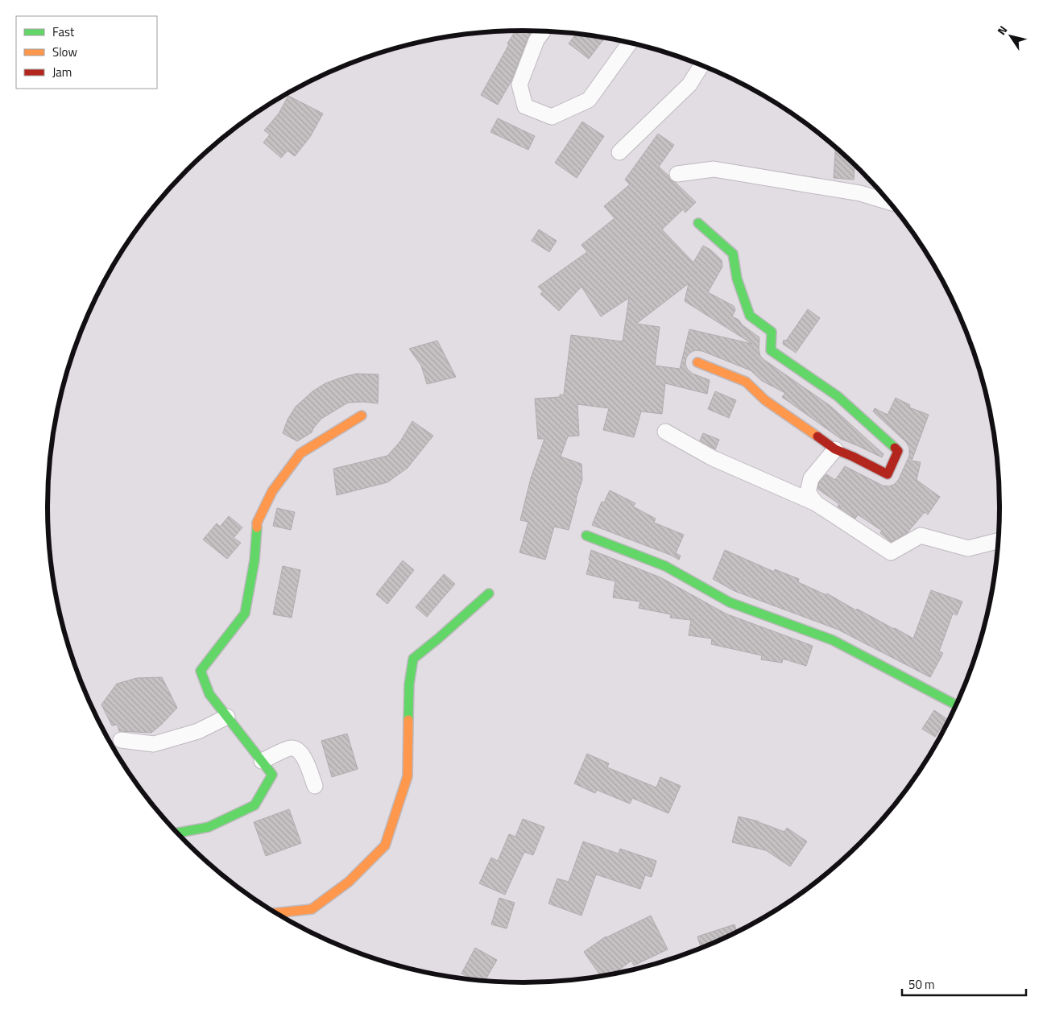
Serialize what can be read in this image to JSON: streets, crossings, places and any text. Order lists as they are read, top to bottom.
{
  "legend": ["Fast", "Slow", "Jam"],
  "scale_bar": "50 m",
  "north": "top left"
}
